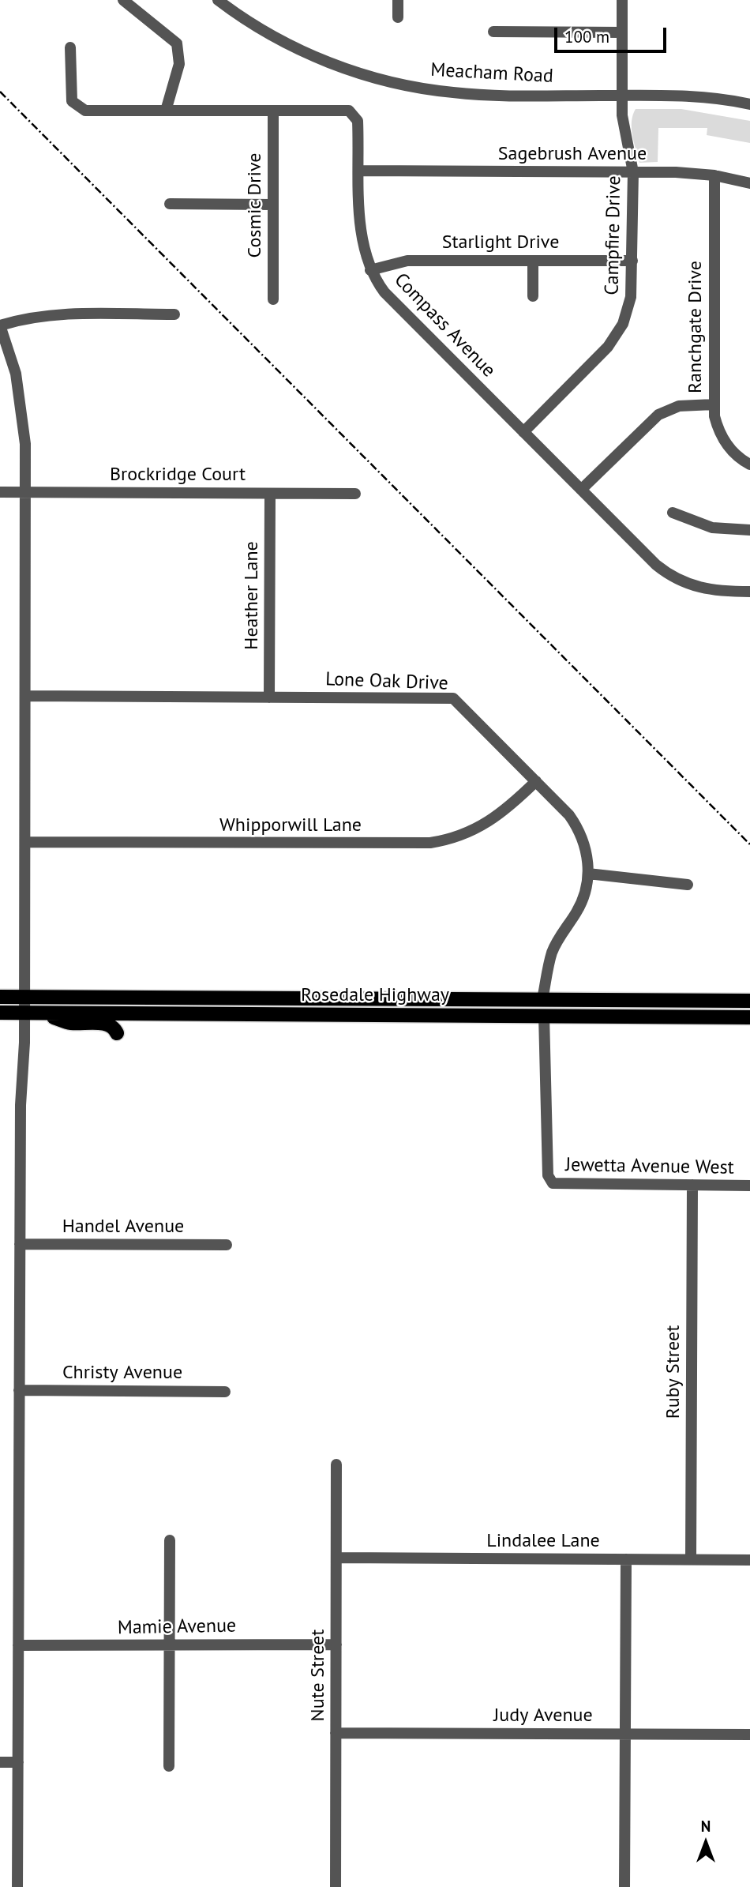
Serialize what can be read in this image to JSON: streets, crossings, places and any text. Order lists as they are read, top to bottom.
{
  "streets": {
    "main road": ["Rosedale Highway"],
    "street": [
      "Meacham Road",
      "Sagebrush Avenue",
      "Cosmic Drive",
      "Campfire Drive",
      "Starlight Drive",
      "Compass Avenue",
      "Ranchgate Drive",
      "Brockridge Court",
      "Heather Lane",
      "Lone Oak Drive",
      "Whipporwill Lane",
      "Jewetta Avenue West",
      "Handel Avenue",
      "Ruby Street",
      "Christy Avenue",
      "Lindalee Lane",
      "Mamie Avenue",
      "Nute Street",
      "Judy Avenue"
    ]
  },
  "crossings": [
    ["Meacham Road", "Campfire Drive"],
    ["Sagebrush Avenue", "Campfire Drive"],
    ["Sagebrush Avenue", "Compass Avenue"],
    ["Sagebrush Avenue", "Ranchgate Drive"],
    ["Cosmic Drive", "Compass Avenue"],
    ["Campfire Drive", "Starlight Drive"],
    ["Campfire Drive", "Compass Avenue"],
    ["Starlight Drive", "Compass Avenue"],
    ["Brockridge Court", "Heather Lane"],
    ["Heather Lane", "Lone Oak Drive"],
    ["Lone Oak Drive", "Whipporwill Lane"],
    ["Lone Oak Drive", "Rosedale Highway"],
    ["Rosedale Highway", "Jewetta Avenue West"],
    ["Jewetta Avenue West", "Ruby Street"],
    ["Ruby Street", "Lindalee Lane"],
    ["Lindalee Lane", "Nute Street"],
    ["Mamie Avenue", "Nute Street"],
    ["Nute Street", "Judy Avenue"]
  ],
  "scale_bar": "100 m",
  "north": "top"
}
